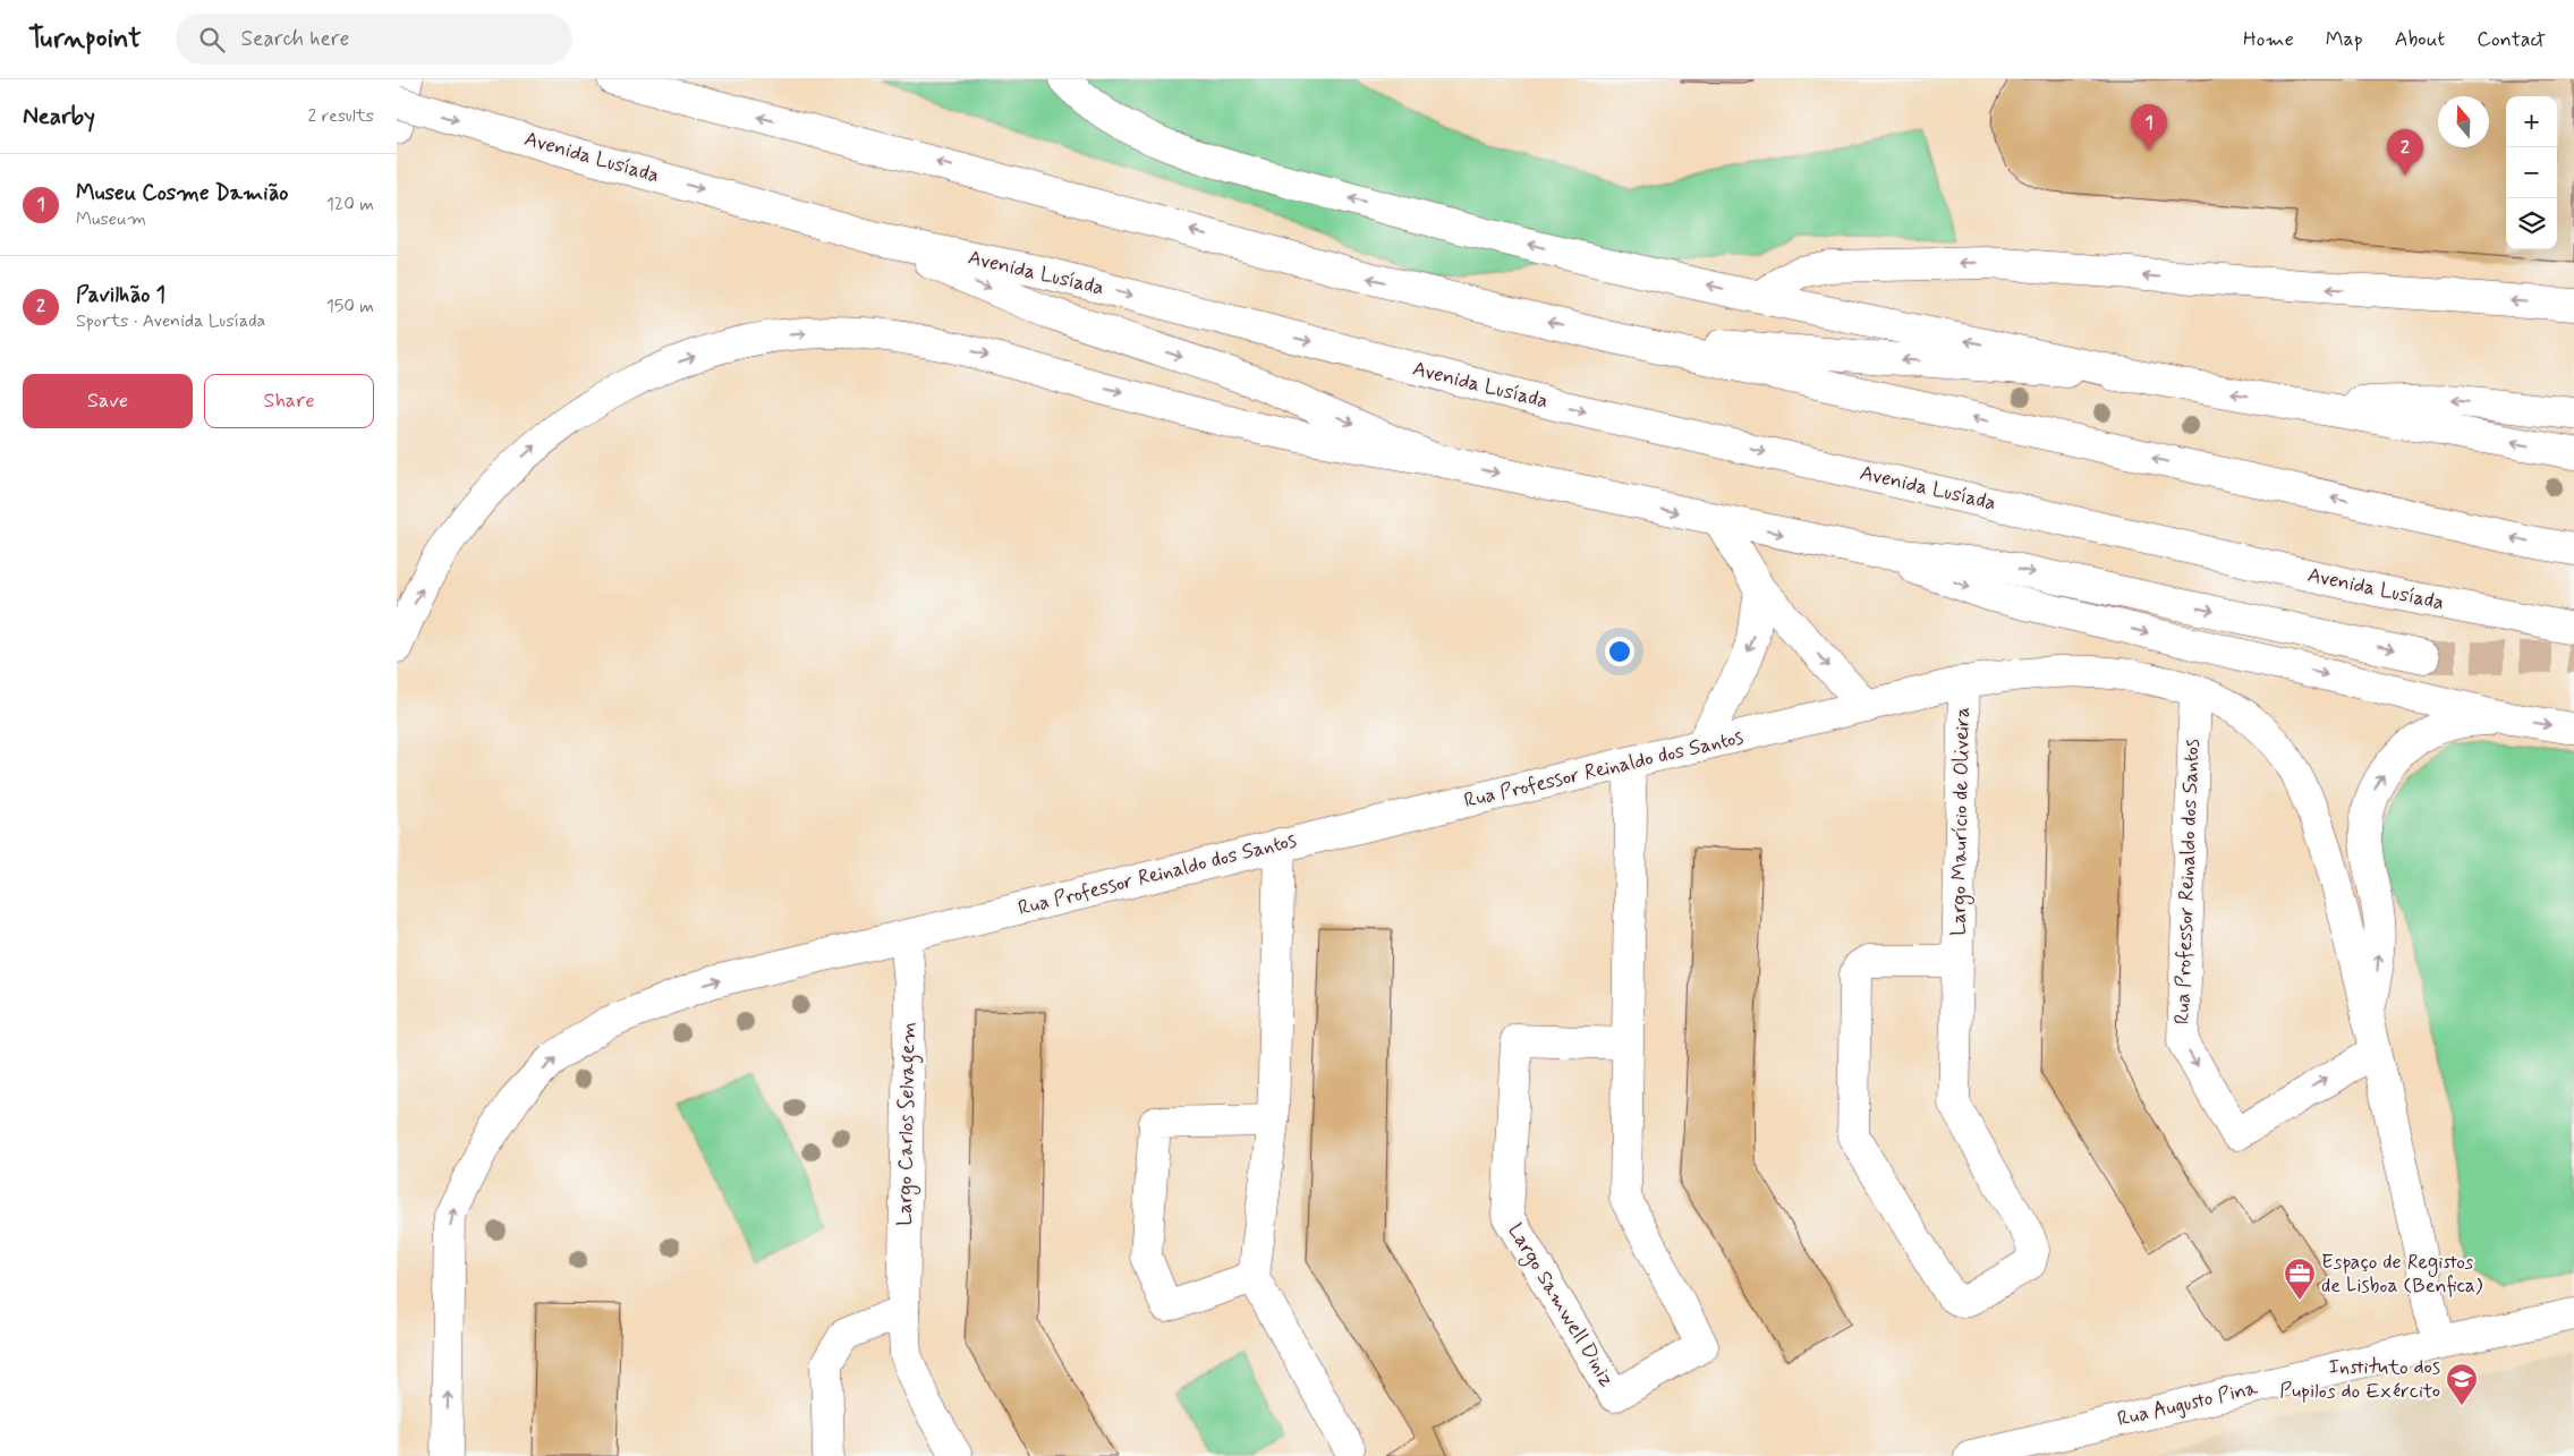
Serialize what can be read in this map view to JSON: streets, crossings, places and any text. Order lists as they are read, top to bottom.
{
  "streets": {
    "main road": [
      "Avenida Lusíada",
      "Rua Professor Reinaldo dos Santos",
      "Largo Maurício de Oliveira",
      "Largo Carlos Selvagem",
      "Largo Samwell Diniz",
      "Rua Augusto Pina"
    ]
  },
  "crossings": [
    ["Rua Professor Reinaldo dos Santos", "Largo Maurício de Oliveira"],
    ["Rua Professor Reinaldo dos Santos", "Largo Carlos Selvagem"],
    ["Rua Professor Reinaldo dos Santos", "Largo Samwell Diniz"],
    ["Rua Professor Reinaldo dos Santos", "Rua Augusto Pina"]
  ],
  "places": {
    "office": ["Espaço de Registos de Lisboa (Benfica)"],
    "school or university": ["Instituto dos Pupilos do Exército"]
  },
  "north": "top",
  "page": {
    "header": "Turnpoint",
    "search": "Search here",
    "nav": [
      "Home",
      "Map",
      "About",
      "Contact"
    ],
    "heading": ["Nearby", "2 results"],
    "map_buttons": ["+", "−"],
    "pins": ["1", "2"],
    "list": [
      {
        "mark": "1",
        "name": "Museu Cosme Damião",
        "note": "Museum",
        "value": "120 m"
      },
      {
        "mark": "2",
        "name": "Pavilhão 1",
        "note": "Sports · Avenida Lusíada",
        "value": "150 m"
      }
    ],
    "buttons": ["Save", "Share"]
  }
}
